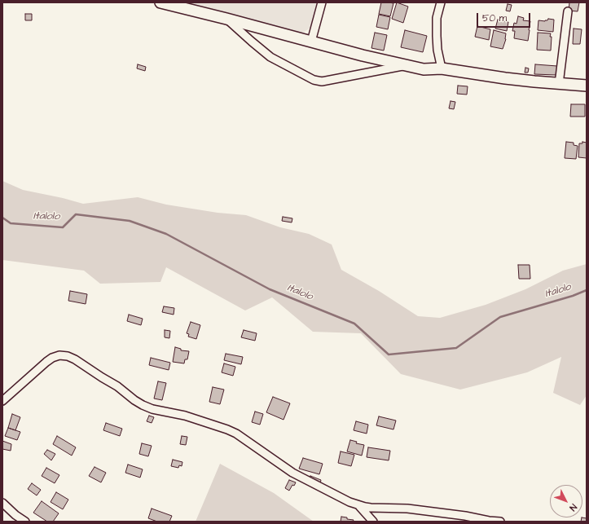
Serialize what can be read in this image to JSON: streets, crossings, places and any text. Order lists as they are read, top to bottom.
{
  "water": ["Italolo"],
  "scale_bar": "50 m",
  "north": "bottom right"
}
